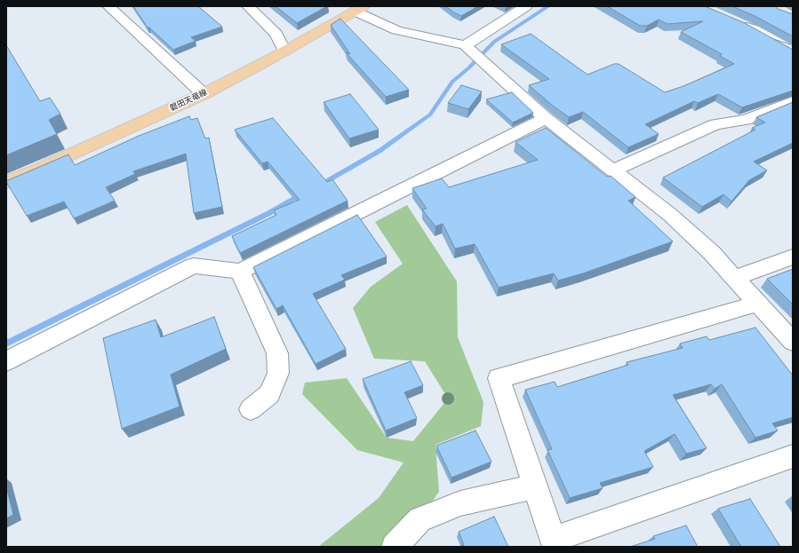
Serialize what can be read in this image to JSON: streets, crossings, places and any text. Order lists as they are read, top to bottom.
{
  "streets": {
    "main road": ["磐田天竜線"]
  }
}
